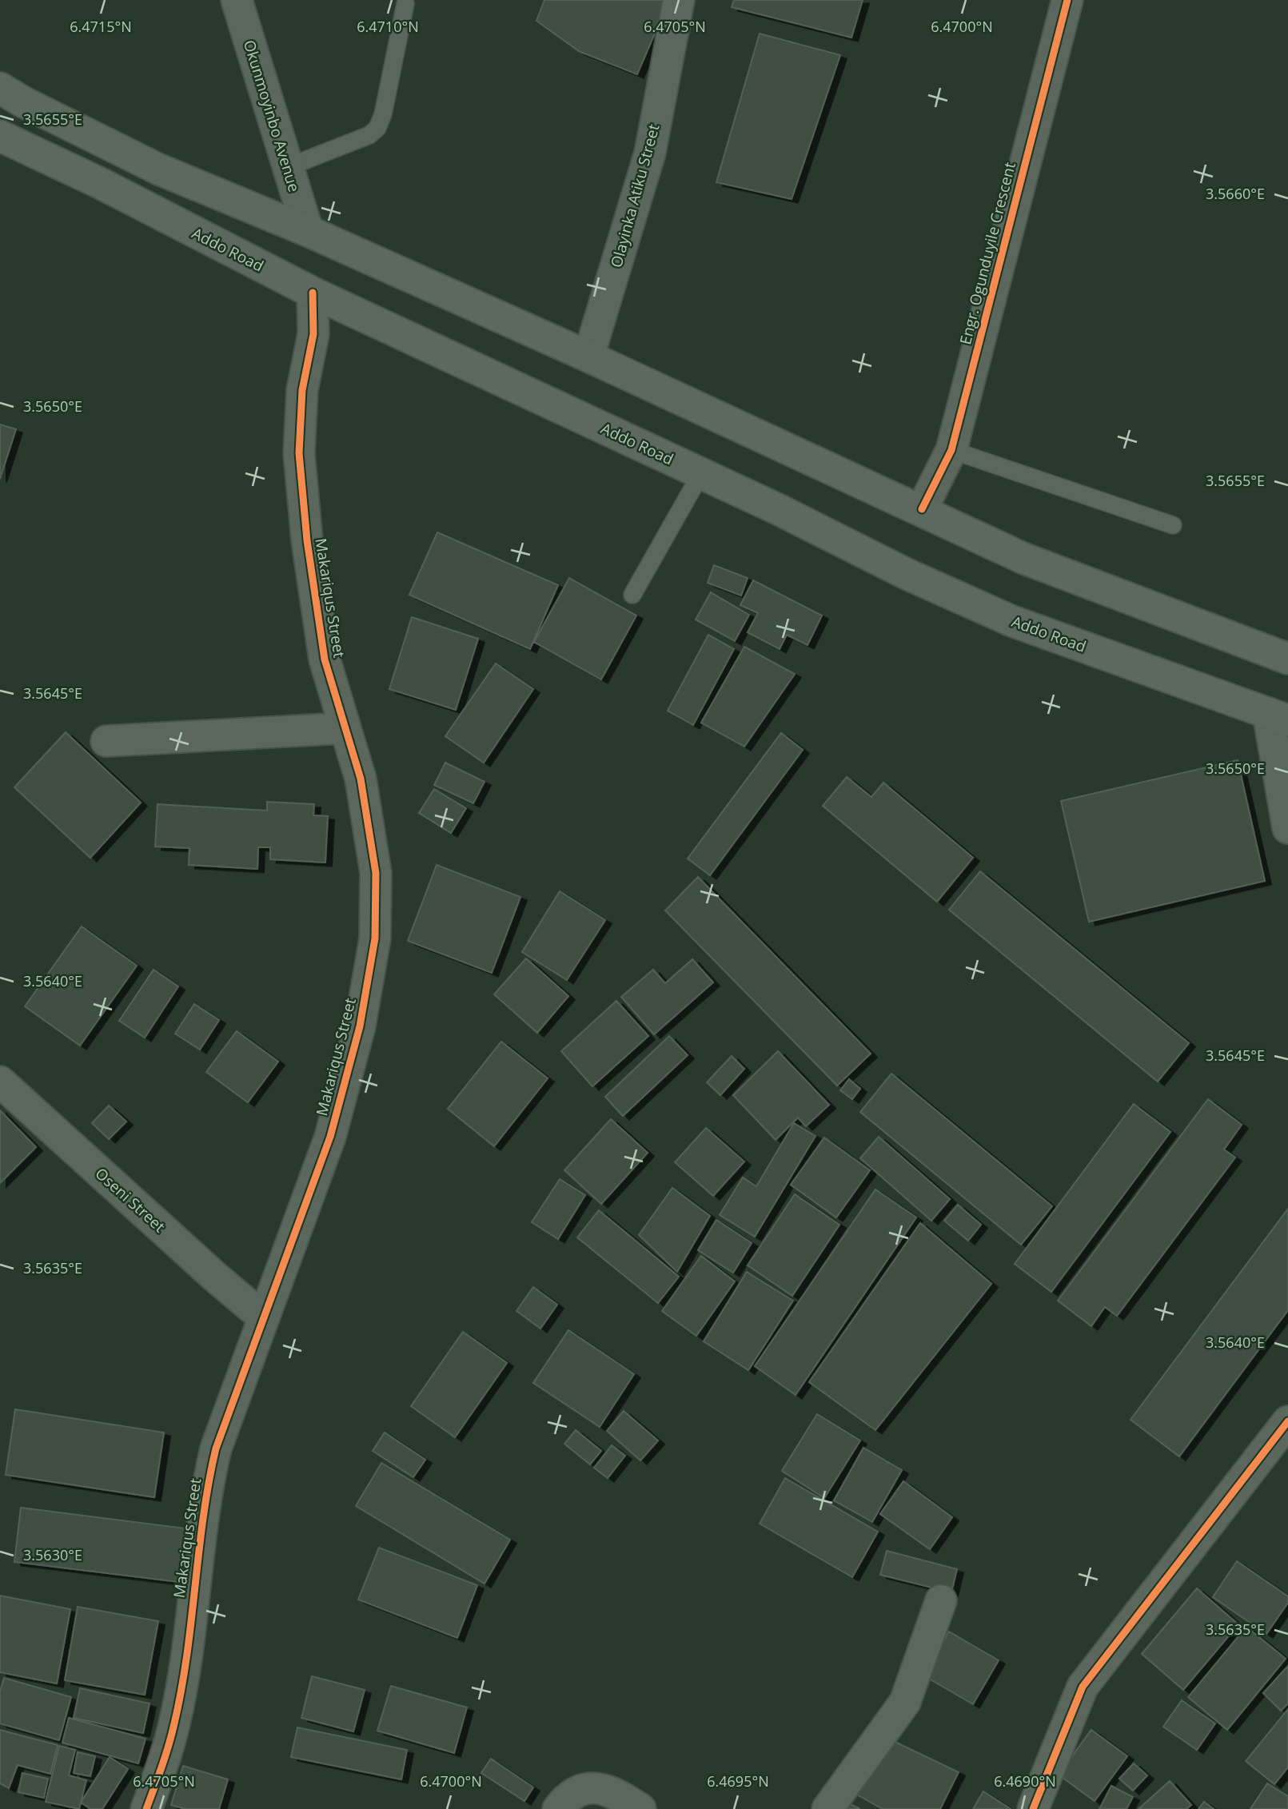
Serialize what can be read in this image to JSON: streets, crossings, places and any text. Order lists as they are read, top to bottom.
{
  "streets": {
    "main road": ["Addo Road"],
    "street": [
      "Okunmoyinbo Avenue",
      "Olayinka Atiku Street",
      "Engr. Ogunduyile Crescent",
      "Makariqus Street",
      "Oseni Street"
    ]
  },
  "crossings": [
    ["Addo Road", "Makariqus Street"],
    ["Makariqus Street", "Oseni Street"]
  ],
  "coordinates": [
    "6.4715°N",
    "6.4710°N",
    "6.4705°N",
    "6.4700°N",
    "3.5655°E",
    "3.5660°E",
    "3.5650°E",
    "3.5645°E",
    "3.5640°E",
    "3.5635°E",
    "3.5630°E",
    "6.4695°N",
    "6.4690°N"
  ]
}
